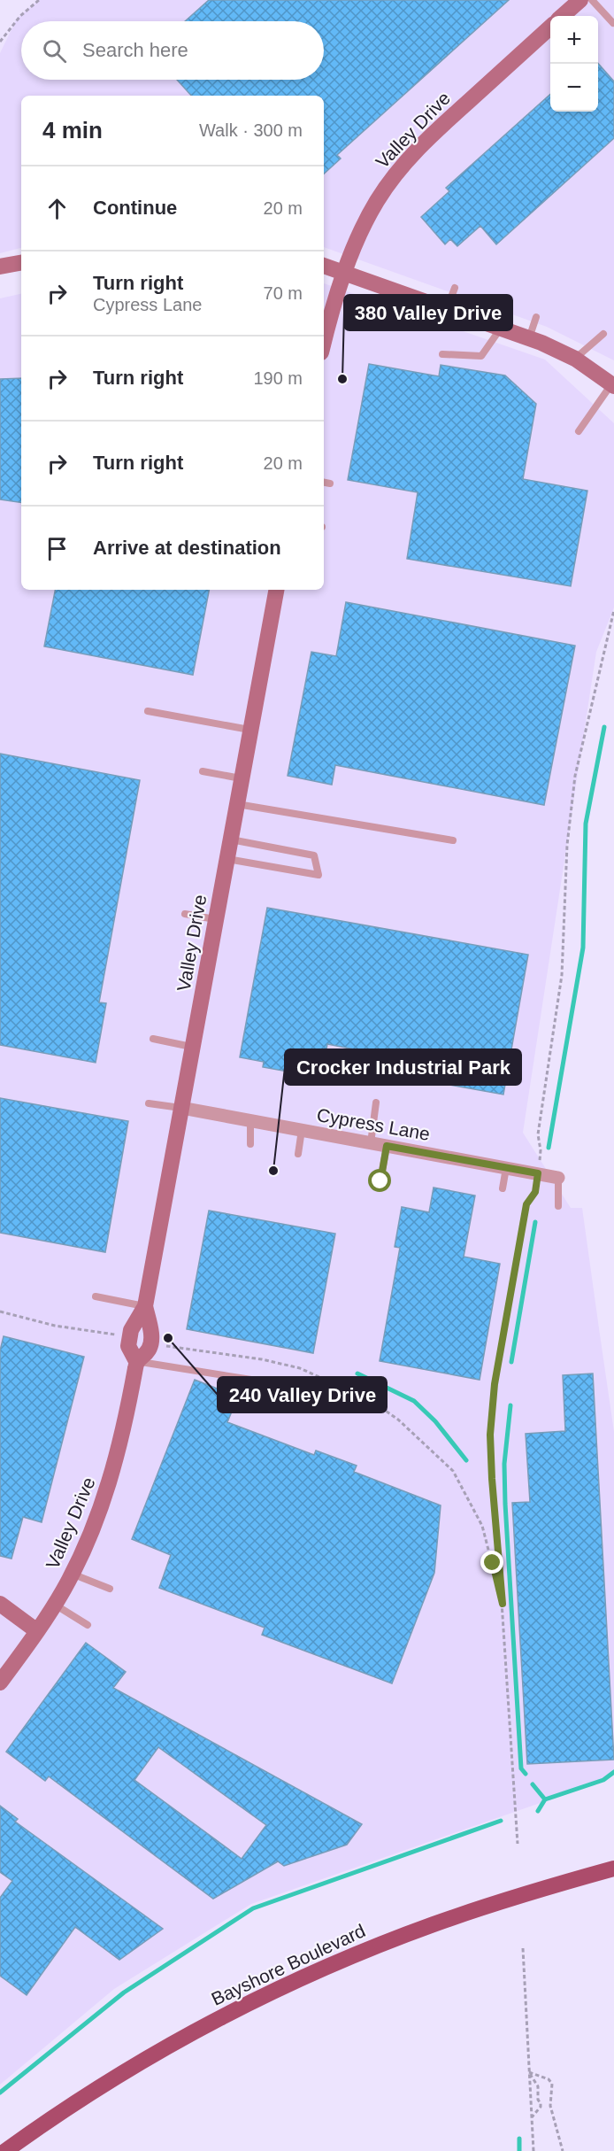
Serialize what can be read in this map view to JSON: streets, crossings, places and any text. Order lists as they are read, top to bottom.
{
  "streets": {
    "main road": ["Valley Drive", "Bayshore Boulevard"],
    "street": ["Cypress Lane"]
  },
  "crossings": [
    ["Valley Drive", "Cypress Lane"]
  ],
  "places": ["380 Valley Drive", "Crocker Industrial Park", "240 Valley Drive"],
  "page": {
    "map_buttons": ["+", "−"],
    "search": "Search here",
    "heading": ["4 min", "Walk · 300 m"],
    "list": [
      ["Continue", "20 m"],
      ["Turn right", "Cypress Lane", "70 m"],
      ["Turn right", "190 m"],
      ["Turn right", "20 m"],
      "Arrive at destination"
    ]
  }
}
